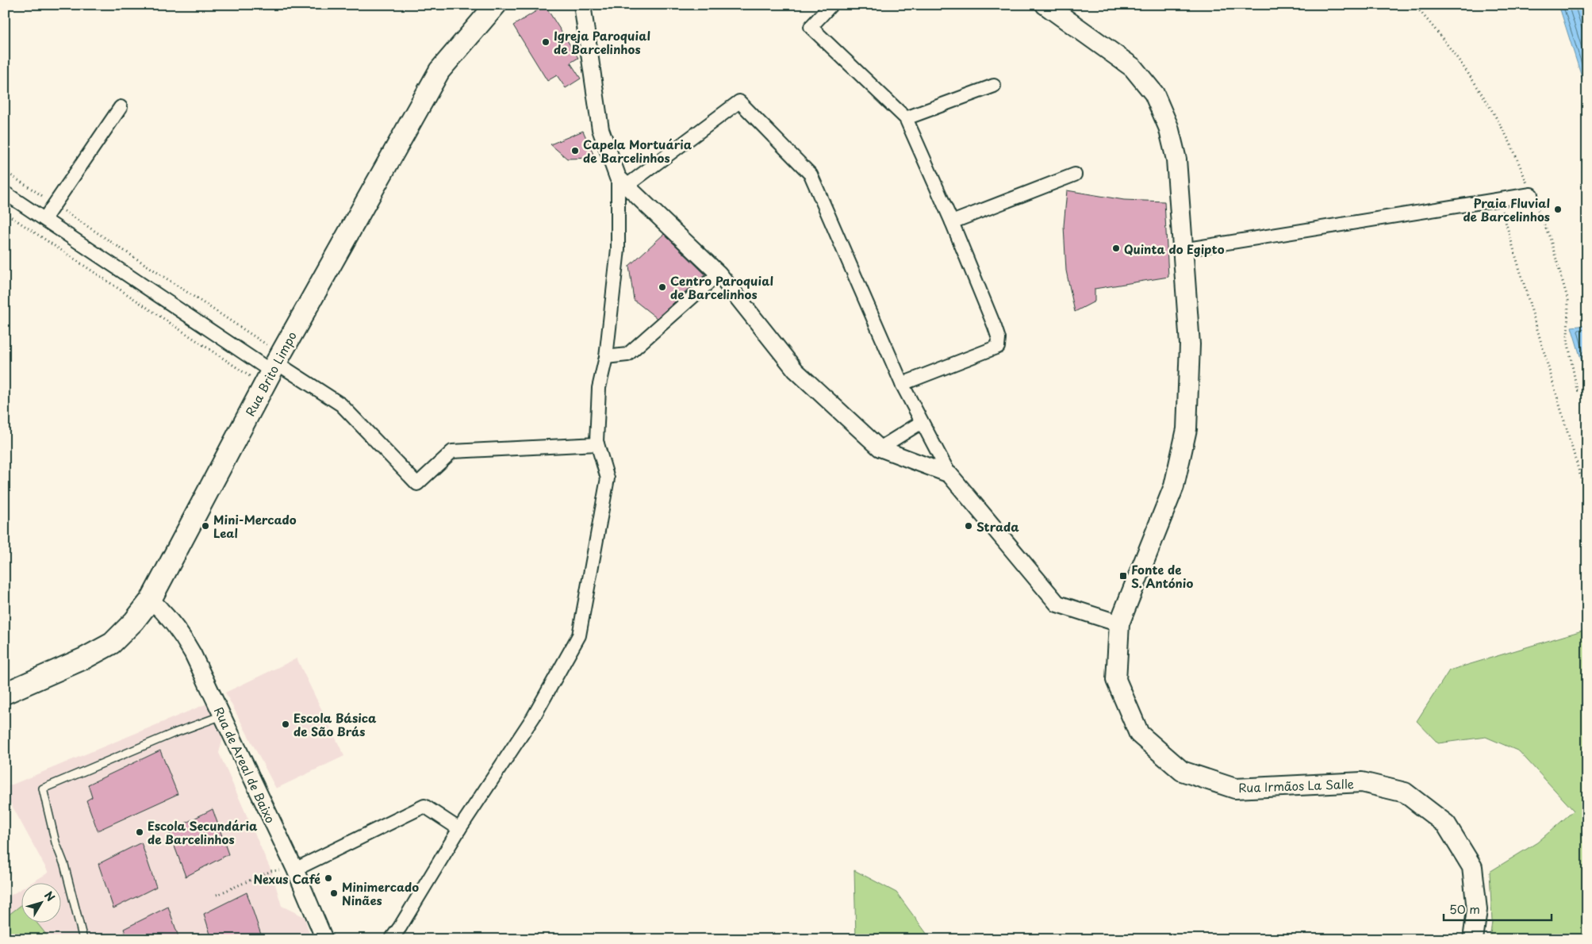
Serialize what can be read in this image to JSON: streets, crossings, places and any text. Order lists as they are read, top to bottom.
{
  "streets": {
    "main road": ["Rua Brito Limpo", "Rua Irmãos La Salle"],
    "street": ["Rua de Areal de Baixo"]
  },
  "crossings": [
    ["Rua Brito Limpo", "Rua de Areal de Baixo"]
  ],
  "places": {
    "other": [
      "Igreja Paroquial de Barcelinhos",
      "Capela Mortuária de Barcelinhos",
      "Praia Fluvial de Barcelinhos",
      "Quinta do Egipto",
      "Centro Paroquial de Barcelinhos",
      "Mini-Mercado Leal",
      "Strada",
      "Escola Básica de São Brás",
      "Escola Secundária de Barcelinhos",
      "Nexus Café",
      "Minimercado Ninães"
    ],
    "transit": ["Fonte de S. António"]
  },
  "scale_bar": "50 m",
  "north": "top right"
}
